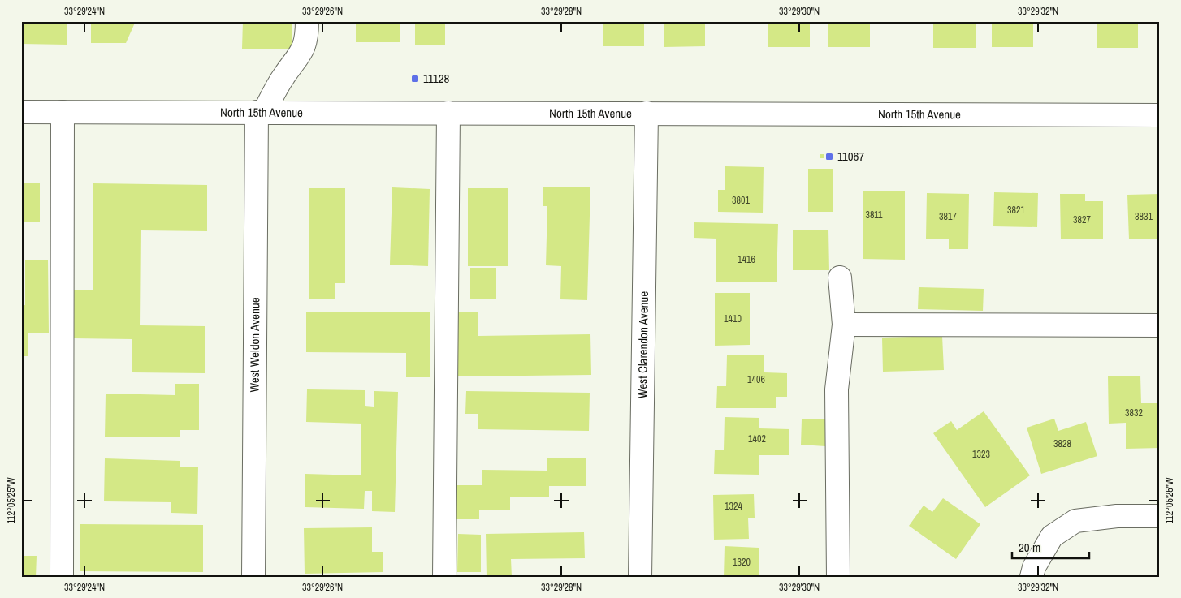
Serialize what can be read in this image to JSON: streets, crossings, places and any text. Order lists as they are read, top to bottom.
{
  "streets": {
    "street": ["North 15th Avenue", "West Weldon Avenue", "West Clarendon Avenue"]
  },
  "crossings": [
    ["North 15th Avenue", "West Weldon Avenue"],
    ["North 15th Avenue", "West Clarendon Avenue"]
  ],
  "places": {
    "transit": ["11128", "11067"]
  },
  "house_numbers": [
    "3801",
    "3821",
    "3811",
    "3817",
    "3831",
    "3827",
    "1416",
    "1410",
    "1406",
    "3832",
    "1402",
    "3828",
    "1323",
    "1324",
    "1320"
  ],
  "scale_bar": "20 m",
  "coordinates": [
    "33°29'24\"N",
    "33°29'26\"N",
    "33°29'28\"N",
    "33°29'30\"N",
    "33°29'32\"N",
    "112°05'25\"W"
  ]
}
